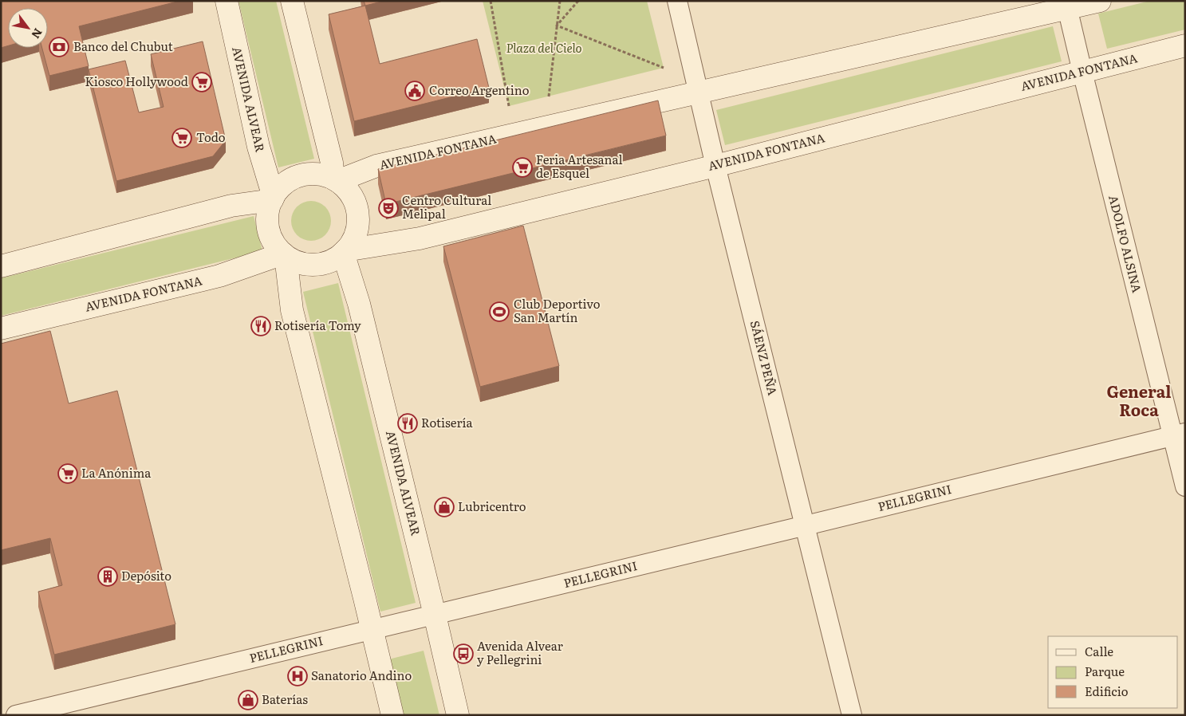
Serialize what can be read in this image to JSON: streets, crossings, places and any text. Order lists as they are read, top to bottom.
{
  "streets": {
    "main road": ["AVENIDA FONTANA", "AVENIDA ALVEAR"],
    "street": ["ADOLFO ALSINA", "SÁENZ PEÑA", "PELLEGRINI"]
  },
  "crossings": [
    ["AVENIDA FONTANA", "AVENIDA ALVEAR"],
    ["AVENIDA FONTANA", "ADOLFO ALSINA"],
    ["AVENIDA FONTANA", "SÁENZ PEÑA"],
    ["AVENIDA ALVEAR", "PELLEGRINI"],
    ["ADOLFO ALSINA", "PELLEGRINI"],
    ["SÁENZ PEÑA", "PELLEGRINI"]
  ],
  "districts": ["General Roca"],
  "parks": ["Plaza del Cielo"],
  "places": {
    "bank": ["Banco del Chubut"],
    "supermarket": [
      "Kiosco Hollywood",
      "Todo",
      "Feria Artesanal de Esquel",
      "La Anónima"
    ],
    "public building": ["Correo Argentino"],
    "theatre": ["Centro Cultural Melipal"],
    "sports": ["Club Deportivo San Martín"],
    "restaurant": ["Rotisería Tomy", "Rotisería"],
    "shop": ["Lubricentro", "Baterías"],
    "building": ["Depósito"],
    "bus stop": ["Avenida Alvear y Pellegrini"],
    "hospital": ["Sanatorio Andino"]
  },
  "legend": ["Calle", "Parque", "Edificio"],
  "north": "bottom right"
}
